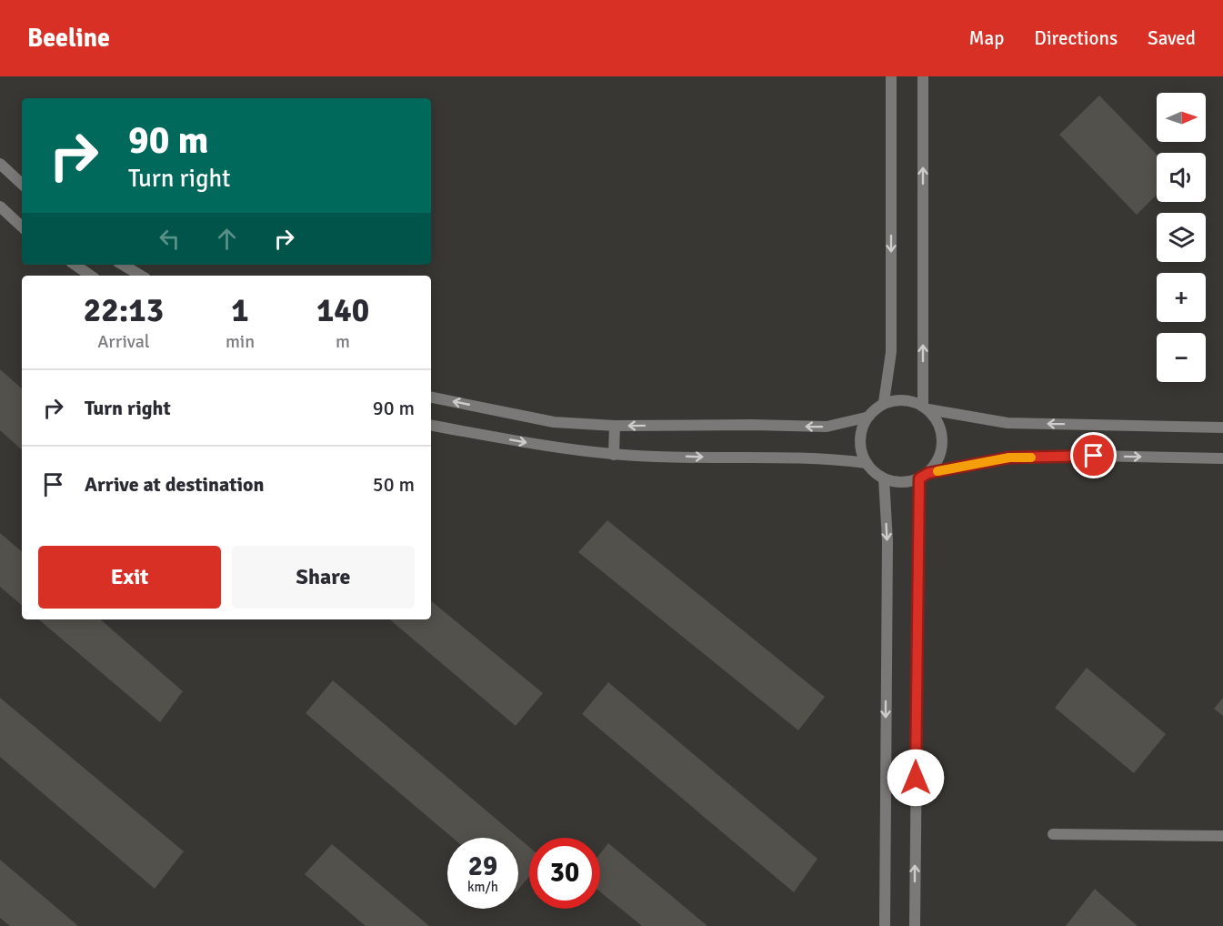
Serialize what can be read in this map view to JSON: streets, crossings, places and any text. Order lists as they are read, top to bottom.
{
  "north": "right",
  "page": {
    "header": "Beeline",
    "nav": ["Map", "Directions", "Saved"],
    "map_buttons": ["+", "−"],
    "turn": ["90 m", "Turn right"],
    "eta": [
      "22:13",
      "Arrival",
      "1",
      "min",
      "140",
      "m"
    ],
    "list": [
      {
        "name": "Turn right",
        "value": "90 m"
      },
      {
        "name": "Arrive at destination",
        "value": "50 m"
      }
    ],
    "buttons": ["Exit", "Share"],
    "speed": "29 km/h",
    "limit": "30"
  }
}
